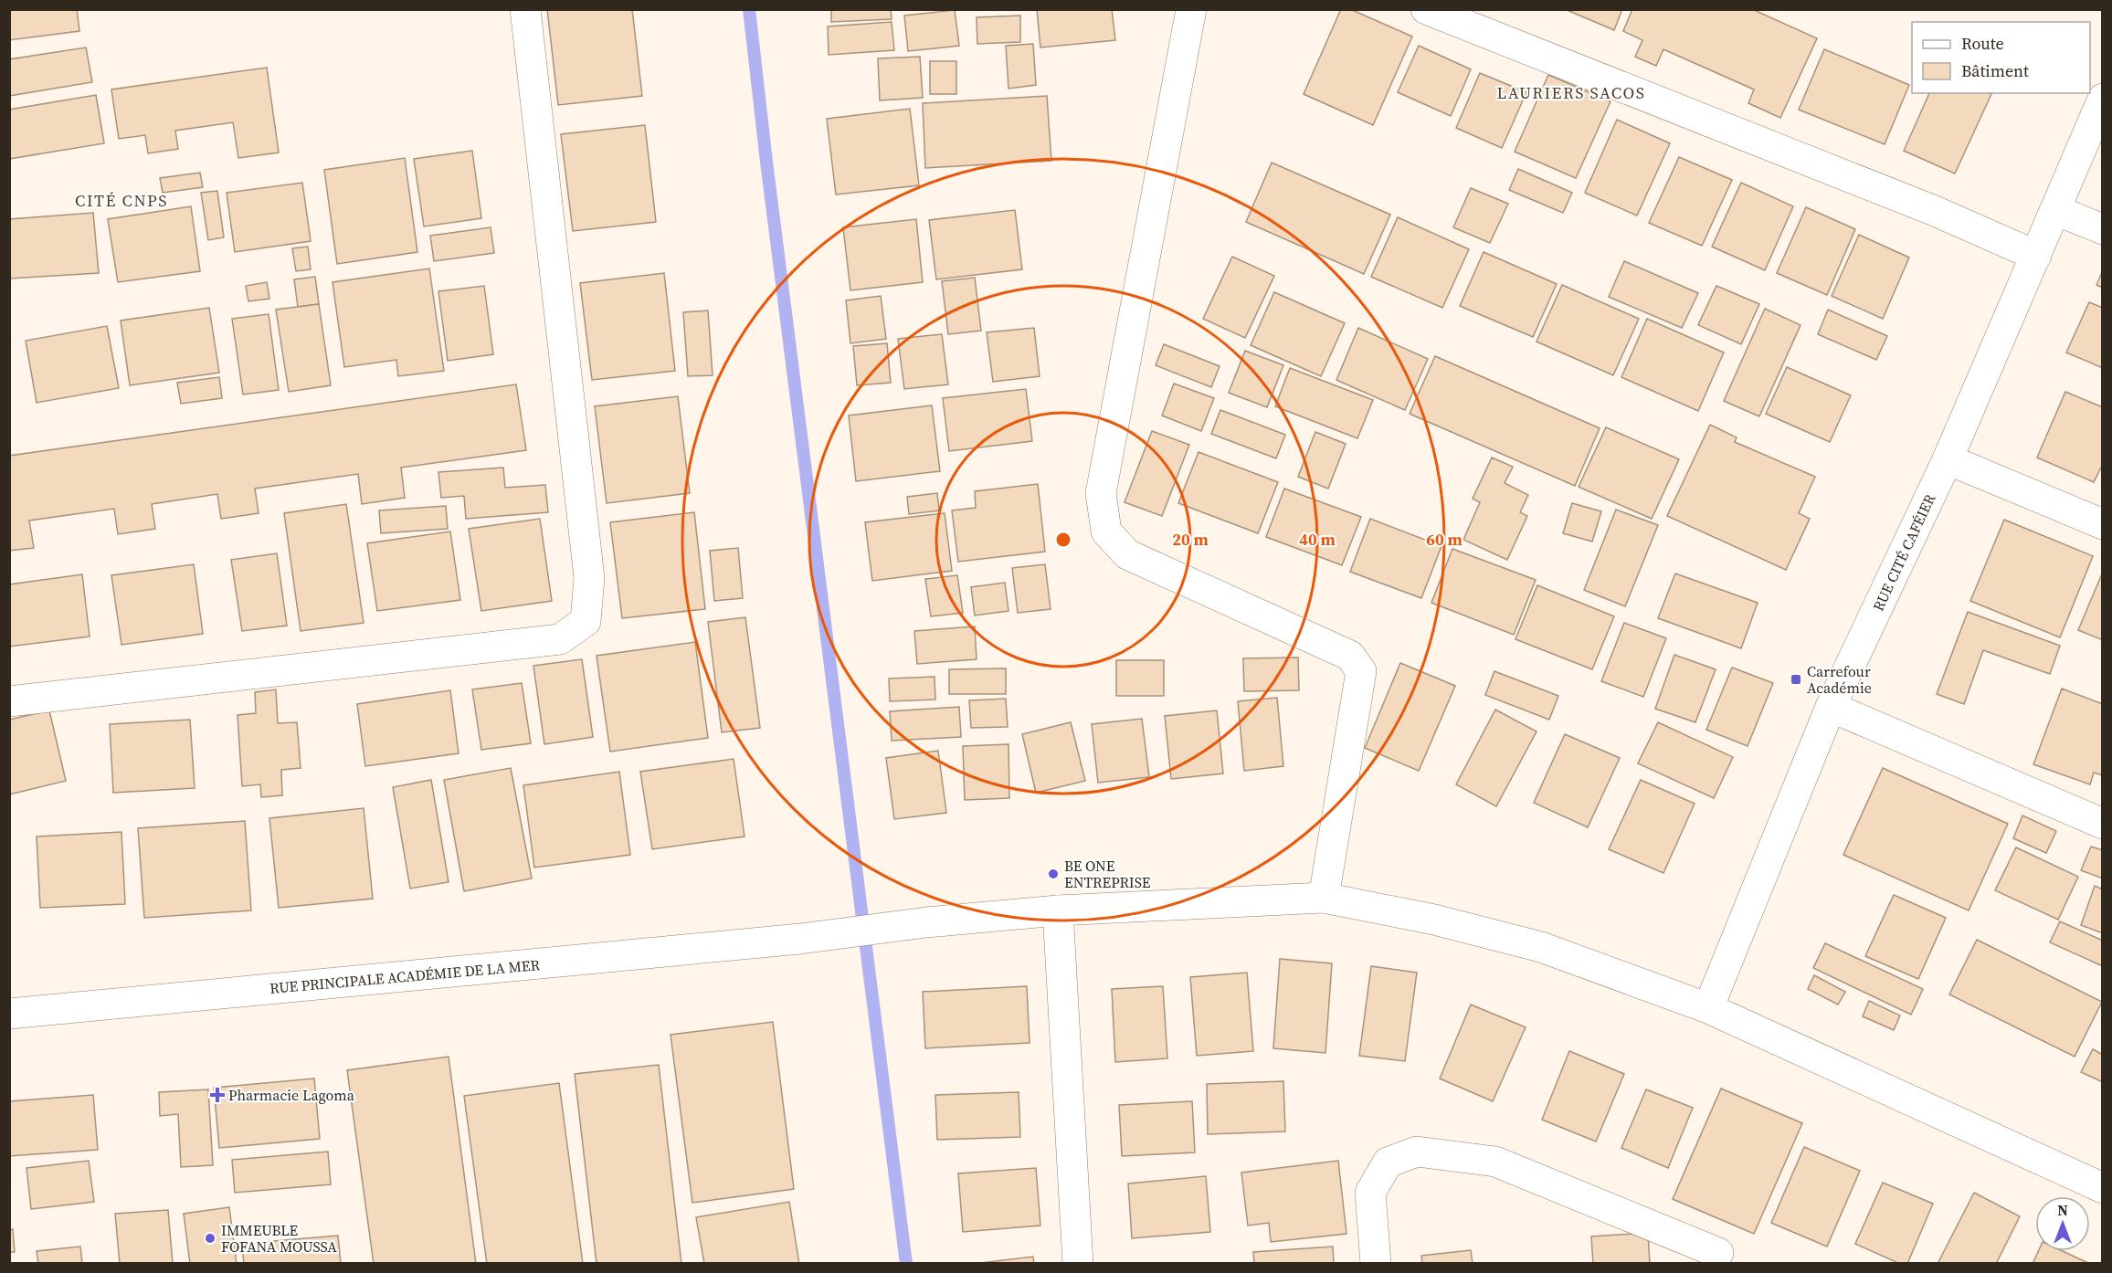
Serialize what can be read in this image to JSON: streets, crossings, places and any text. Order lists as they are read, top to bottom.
{
  "streets": {
    "street": ["RUE CITÉ CAFÉIER", "RUE PRINCIPALE ACADÉMIE DE LA MER"]
  },
  "crossings": [
    ["RUE CITÉ CAFÉIER", "RUE PRINCIPALE ACADÉMIE DE LA MER"]
  ],
  "districts": ["LAURIERS SACOS", "CITÉ CNPS"],
  "places": {
    "transit": ["Carrefour Académie"],
    "other": ["BE ONE ENTREPRISE", "IMMEUBLE FOFANA MOUSSA"],
    "health": ["Pharmacie Lagoma"]
  },
  "legend": ["Route", "Bâtiment"],
  "north": "top",
  "rings": ["20 m", "40 m", "60 m"]
}
